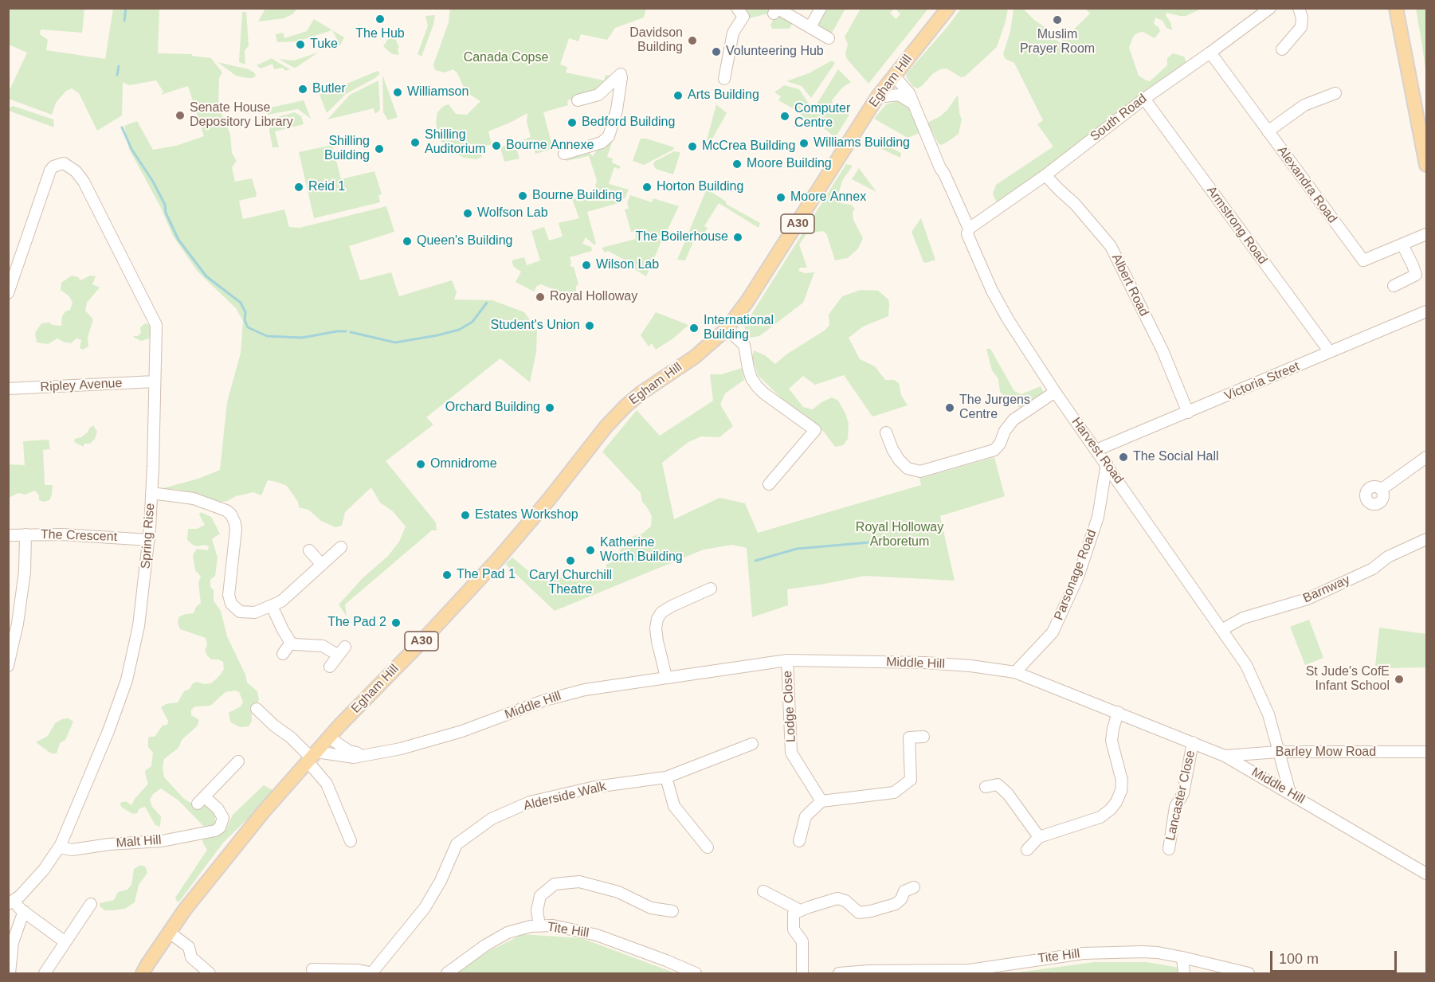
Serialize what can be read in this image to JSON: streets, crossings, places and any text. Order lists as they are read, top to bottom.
{
  "streets": {
    "main road": ["Egham Hill", "A30"],
    "street": [
      "South Road",
      "Alexandra Road",
      "Armstrong Road",
      "Albert Road",
      "Victoria Street",
      "Ripley Avenue",
      "Harvest Road",
      "The Crescent",
      "Spring Rise",
      "Parsonage Road",
      "Barnway",
      "Middle Hill",
      "Lodge Close",
      "Barley Mow Road",
      "Lancaster Close",
      "Alderside Walk",
      "Malt Hill",
      "Tite Hill"
    ]
  },
  "crossings": [
    ["Egham Hill", "Harvest Road"],
    ["Egham Hill", "Middle Hill"],
    ["South Road", "Alexandra Road"],
    ["South Road", "Armstrong Road"],
    ["South Road", "Albert Road"],
    ["South Road", "Harvest Road"],
    ["Armstrong Road", "Victoria Street"],
    ["Albert Road", "Victoria Street"],
    ["Victoria Street", "Harvest Road"],
    ["Ripley Avenue", "Spring Rise"],
    ["Harvest Road", "Parsonage Road"],
    ["Harvest Road", "Barnway"],
    ["Harvest Road", "Middle Hill"],
    ["Harvest Road", "Barley Mow Road"],
    ["The Crescent", "Spring Rise"],
    ["Spring Rise", "Malt Hill"],
    ["Parsonage Road", "Middle Hill"],
    ["Middle Hill", "Lodge Close"],
    ["Middle Hill", "Barley Mow Road"],
    ["Middle Hill", "Lancaster Close"]
  ],
  "parks": ["Canada Copse", "Royal Holloway Arboretum"],
  "places": [
    "The Hub",
    "Muslim Prayer Room",
    "Davidson Building",
    "Tuke",
    "Volunteering Hub",
    "Butler",
    "Williamson",
    "Arts Building",
    "Senate House Depository Library",
    "Computer Centre",
    "Bedford Building",
    "Shilling Auditorium",
    "Williams Building",
    "Bourne Annexe",
    "McCrea Building",
    "Shilling Building",
    "Moore Building",
    "Reid 1",
    "Horton Building",
    "Bourne Building",
    "Moore Annex",
    "Wolfson Lab",
    "The Boilerhouse",
    "Queen's Building",
    "Wilson Lab",
    "Royal Holloway",
    "Student's Union",
    "International Building",
    "Orchard Building",
    "The Jurgens Centre",
    "The Social Hall",
    "Omnidrome",
    "Estates Workshop",
    "Katherine Worth Building",
    "Caryl Churchill Theatre",
    "The Pad 1",
    "The Pad 2",
    "St Jude's CofE Infant School"
  ],
  "scale_bar": "100 m"
}
